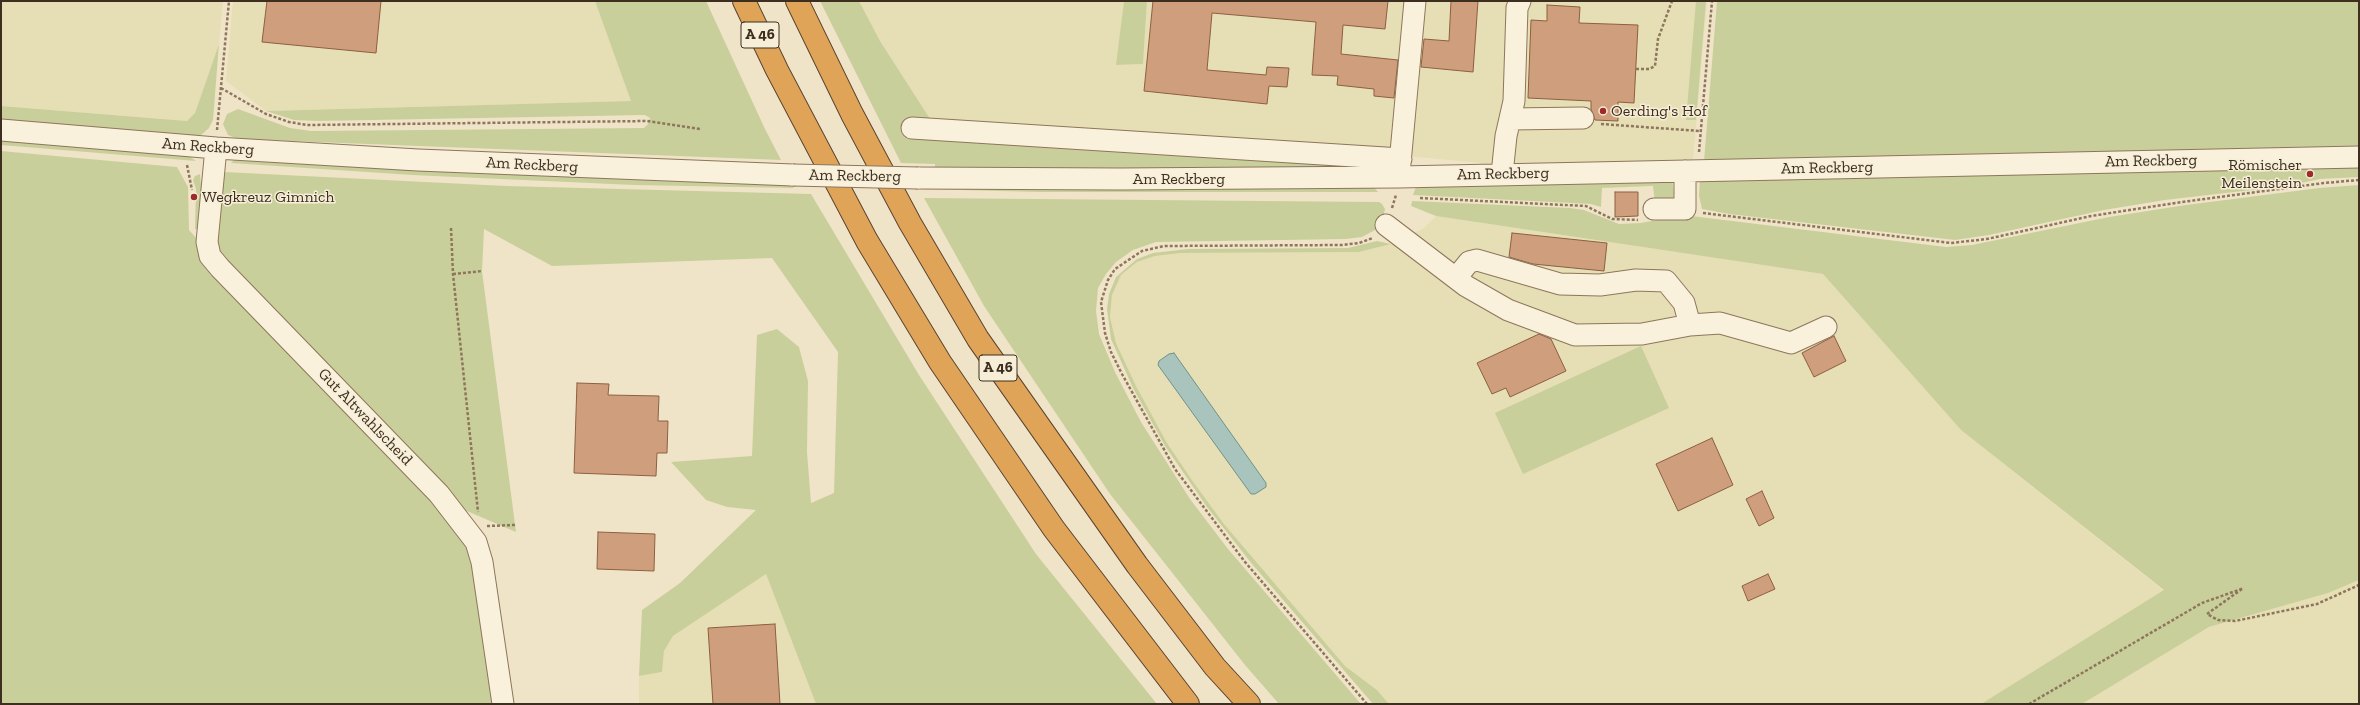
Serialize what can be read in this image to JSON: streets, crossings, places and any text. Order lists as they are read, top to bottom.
{
  "streets": {
    "highway": ["A 46"],
    "street": ["Am Reckberg", "Gut Altwahlscheid"]
  },
  "crossings": [
    ["Am Reckberg", "Gut Altwahlscheid"]
  ],
  "places": ["Oerding's Hof", "Römischer Meilenstein", "Wegkreuz Gimnich"]
}
